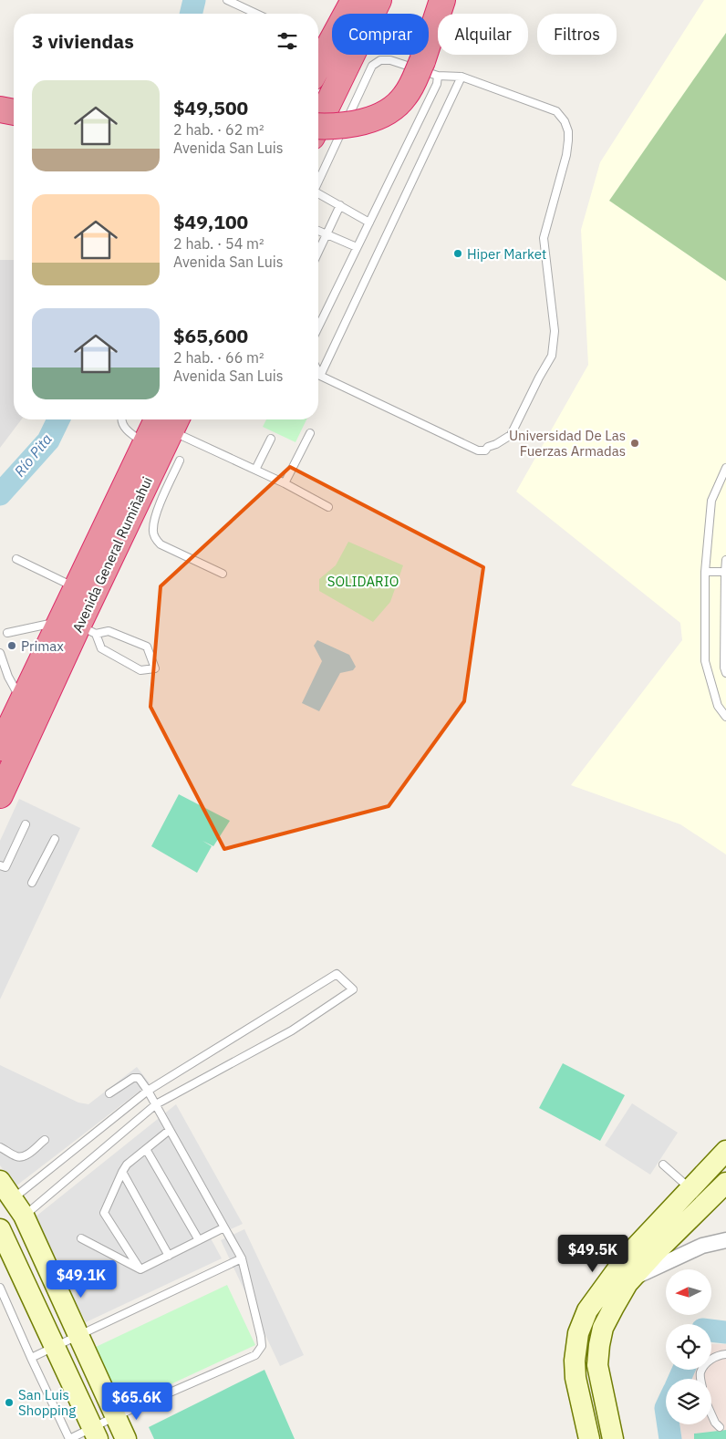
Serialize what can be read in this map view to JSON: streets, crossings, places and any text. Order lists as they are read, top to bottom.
{
  "streets": {
    "highway": ["Avenida General Rumiñahui"]
  },
  "water": ["Río Pita"],
  "parks": ["SOLIDARIO"],
  "places": [
    "Hiper Market",
    "Universidad De Las Fuerzas Armadas",
    "Primax",
    "San Luis Shopping"
  ],
  "north": "left",
  "page": {
    "chip": ["Comprar", "Alquilar", "Filtros"],
    "heading": "3 viviendas",
    "list": [
      {
        "name": "$49,500",
        "note": "2 hab. · 62 m² · Avenida San Luis"
      },
      {
        "name": "$49,100",
        "note": "2 hab. · 54 m² · Avenida San Luis"
      },
      {
        "name": "$65,600",
        "note": "2 hab. · 66 m² · Avenida San Luis"
      }
    ],
    "price": ["$49.5K", "$49.1K", "$65.6K"]
  }
}
